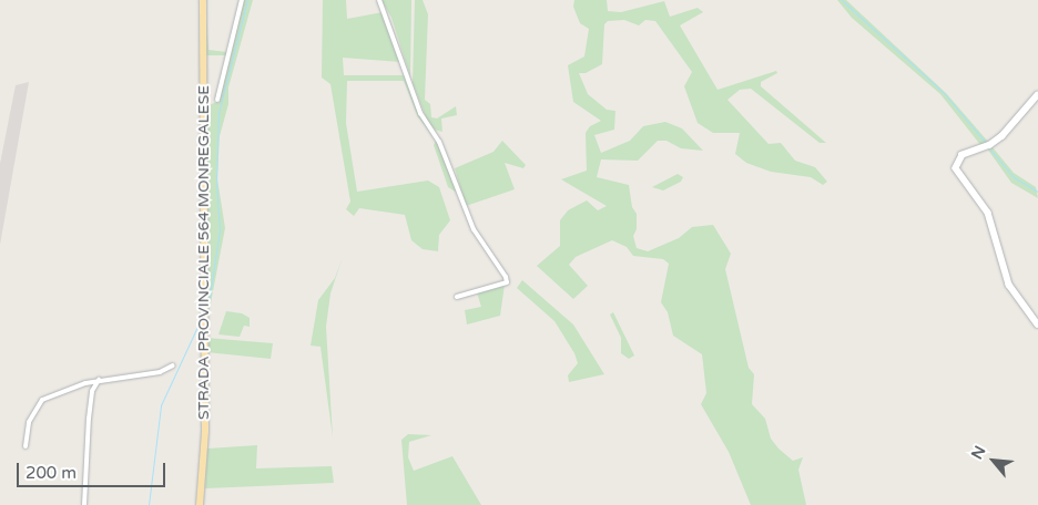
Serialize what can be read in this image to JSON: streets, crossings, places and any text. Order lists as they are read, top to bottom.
{
  "streets": {
    "main road": ["STRADA PROVINCIALE 564 MONREGALESE"]
  },
  "scale_bar": "200 m",
  "north": "top left"
}
